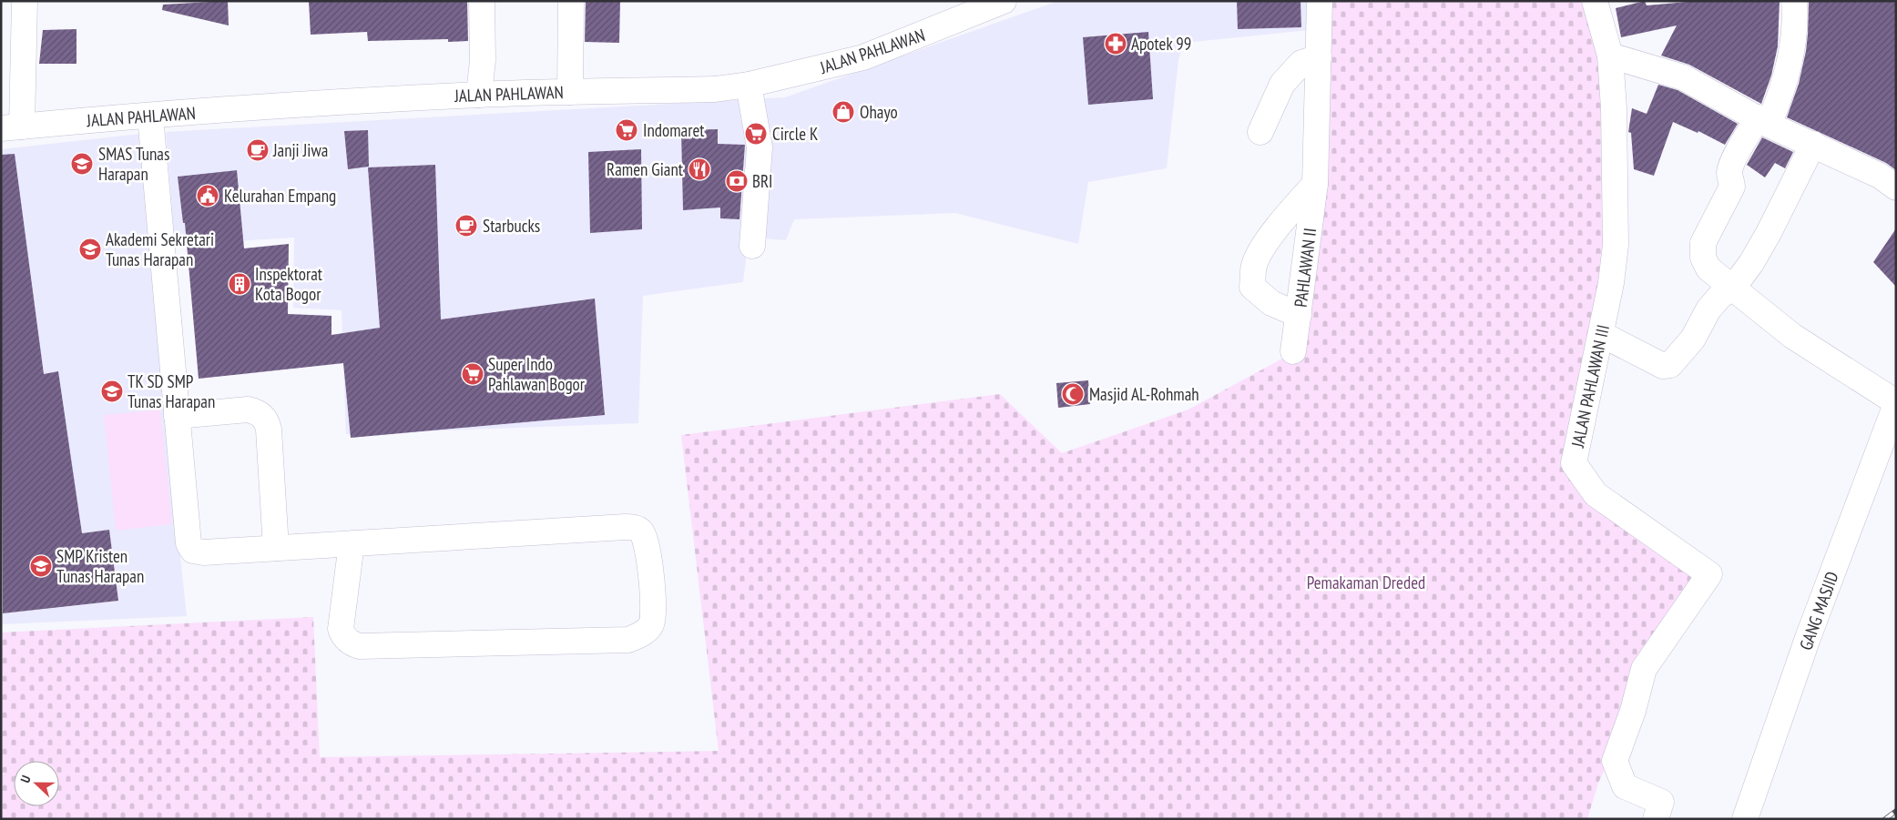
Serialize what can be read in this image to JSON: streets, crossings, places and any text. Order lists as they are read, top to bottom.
{
  "streets": {
    "street": [
      "JALAN PAHLAWAN",
      "PAHLAWAN II",
      "JALAN PAHLAWAN III",
      "GANG MASJID"
    ]
  },
  "parks": ["Pemakaman Dreded"],
  "places": {
    "pharmacy": ["Apotek 99"],
    "shop": ["Ohayo"],
    "supermarket": ["Indomaret", "Circle K", "Super Indo Pahlawan Bogor"],
    "cafe": ["Janji Jiwa", "Starbucks"],
    "school or university": [
      "SMAS Tunas Harapan",
      "Akademi Sekretari Tunas Harapan",
      "TK SD SMP Tunas Harapan",
      "SMP Kristen Tunas Harapan"
    ],
    "restaurant": ["Ramen Giant"],
    "bank": ["BRI"],
    "public building": ["Kelurahan Empang"],
    "building": ["Inspektorat Kota Bogor"],
    "mosque": ["Masjid AL-Rohmah"]
  },
  "north": "left"
}
